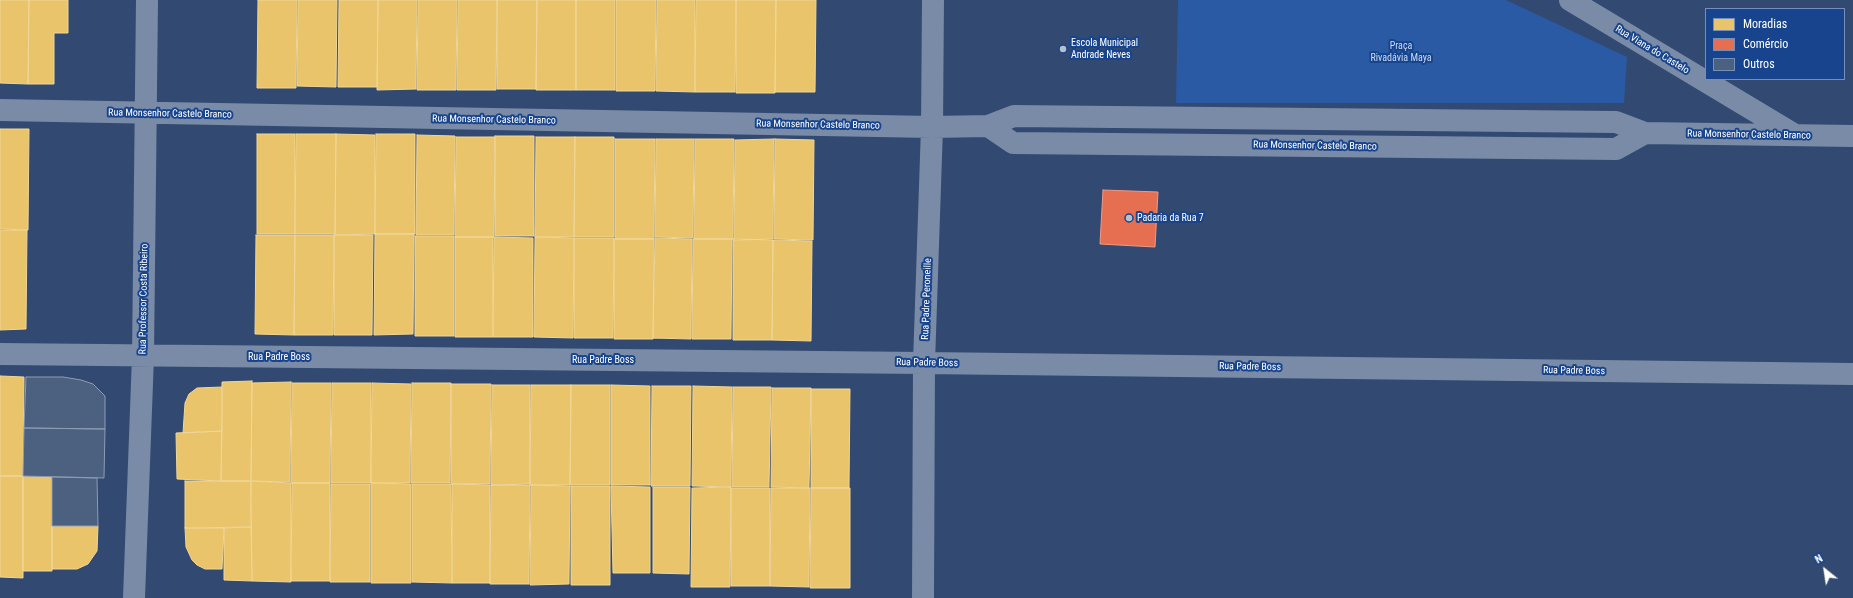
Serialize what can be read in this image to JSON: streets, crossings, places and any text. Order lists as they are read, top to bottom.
{
  "streets": {
    "street": [
      "Rua Viana do Castelo",
      "Rua Monsenhor Castelo Branco",
      "Rua Professor Costa Ribeiro",
      "Rua Padre Peroneille",
      "Rua Padre Boss"
    ]
  },
  "crossings": [
    ["Rua Viana do Castelo", "Rua Monsenhor Castelo Branco"],
    ["Rua Monsenhor Castelo Branco", "Rua Professor Costa Ribeiro"],
    ["Rua Monsenhor Castelo Branco", "Rua Padre Peroneille"],
    ["Rua Professor Costa Ribeiro", "Rua Padre Boss"],
    ["Rua Padre Peroneille", "Rua Padre Boss"]
  ],
  "parks": ["Praça Rivadávia Maya"],
  "places": ["Escola Municipal Andrade Neves", "Padaria da Rua 7"],
  "legend": ["Moradias", "Comércio", "Outros"],
  "north": "top left"
}
